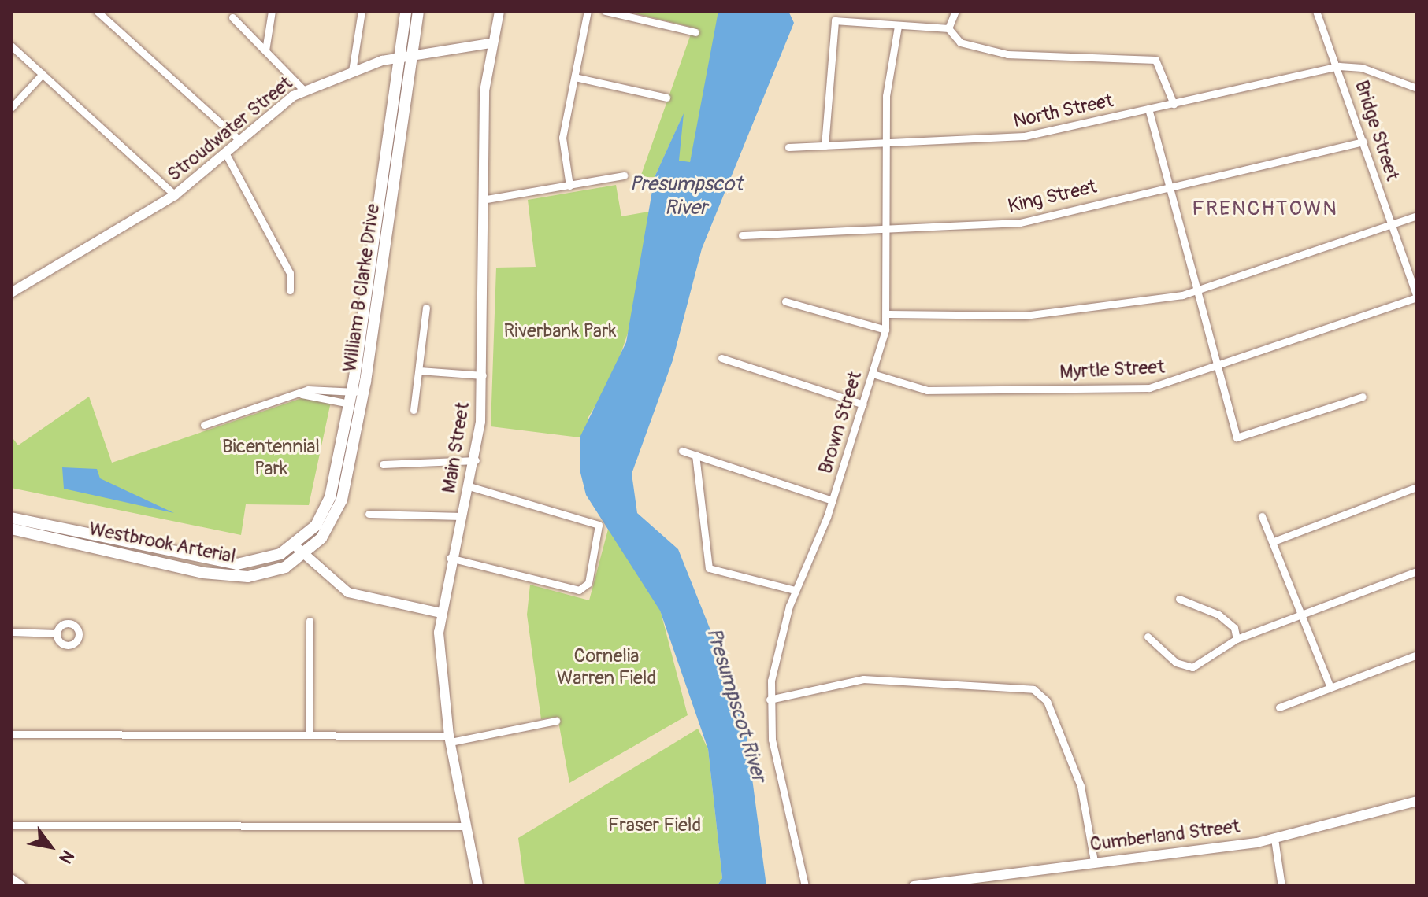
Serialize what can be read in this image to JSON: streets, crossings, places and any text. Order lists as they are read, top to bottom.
{
  "streets": {
    "highway": ["William B Clarke Drive", "Westbrook Arterial"],
    "main road": ["Stroudwater Street", "Main Street", "Cumberland Street"],
    "street": [
      "North Street",
      "Bridge Street",
      "King Street",
      "Myrtle Street",
      "Brown Street"
    ]
  },
  "crossings": [
    ["North Street", "Bridge Street"],
    ["North Street", "Brown Street"],
    ["Stroudwater Street", "William B Clarke Drive"],
    ["Stroudwater Street", "Main Street"],
    ["Bridge Street", "King Street"],
    ["Bridge Street", "Myrtle Street"],
    ["King Street", "Brown Street"],
    ["William B Clarke Drive", "Westbrook Arterial"],
    ["Myrtle Street", "Brown Street"]
  ],
  "districts": ["FRENCHTOWN"],
  "water": ["Presumpscot River"],
  "parks": [
    "Riverbank Park",
    "Bicentennial Park",
    "Cornelia Warren Field",
    "Fraser Field"
  ],
  "north": "bottom right"
}
